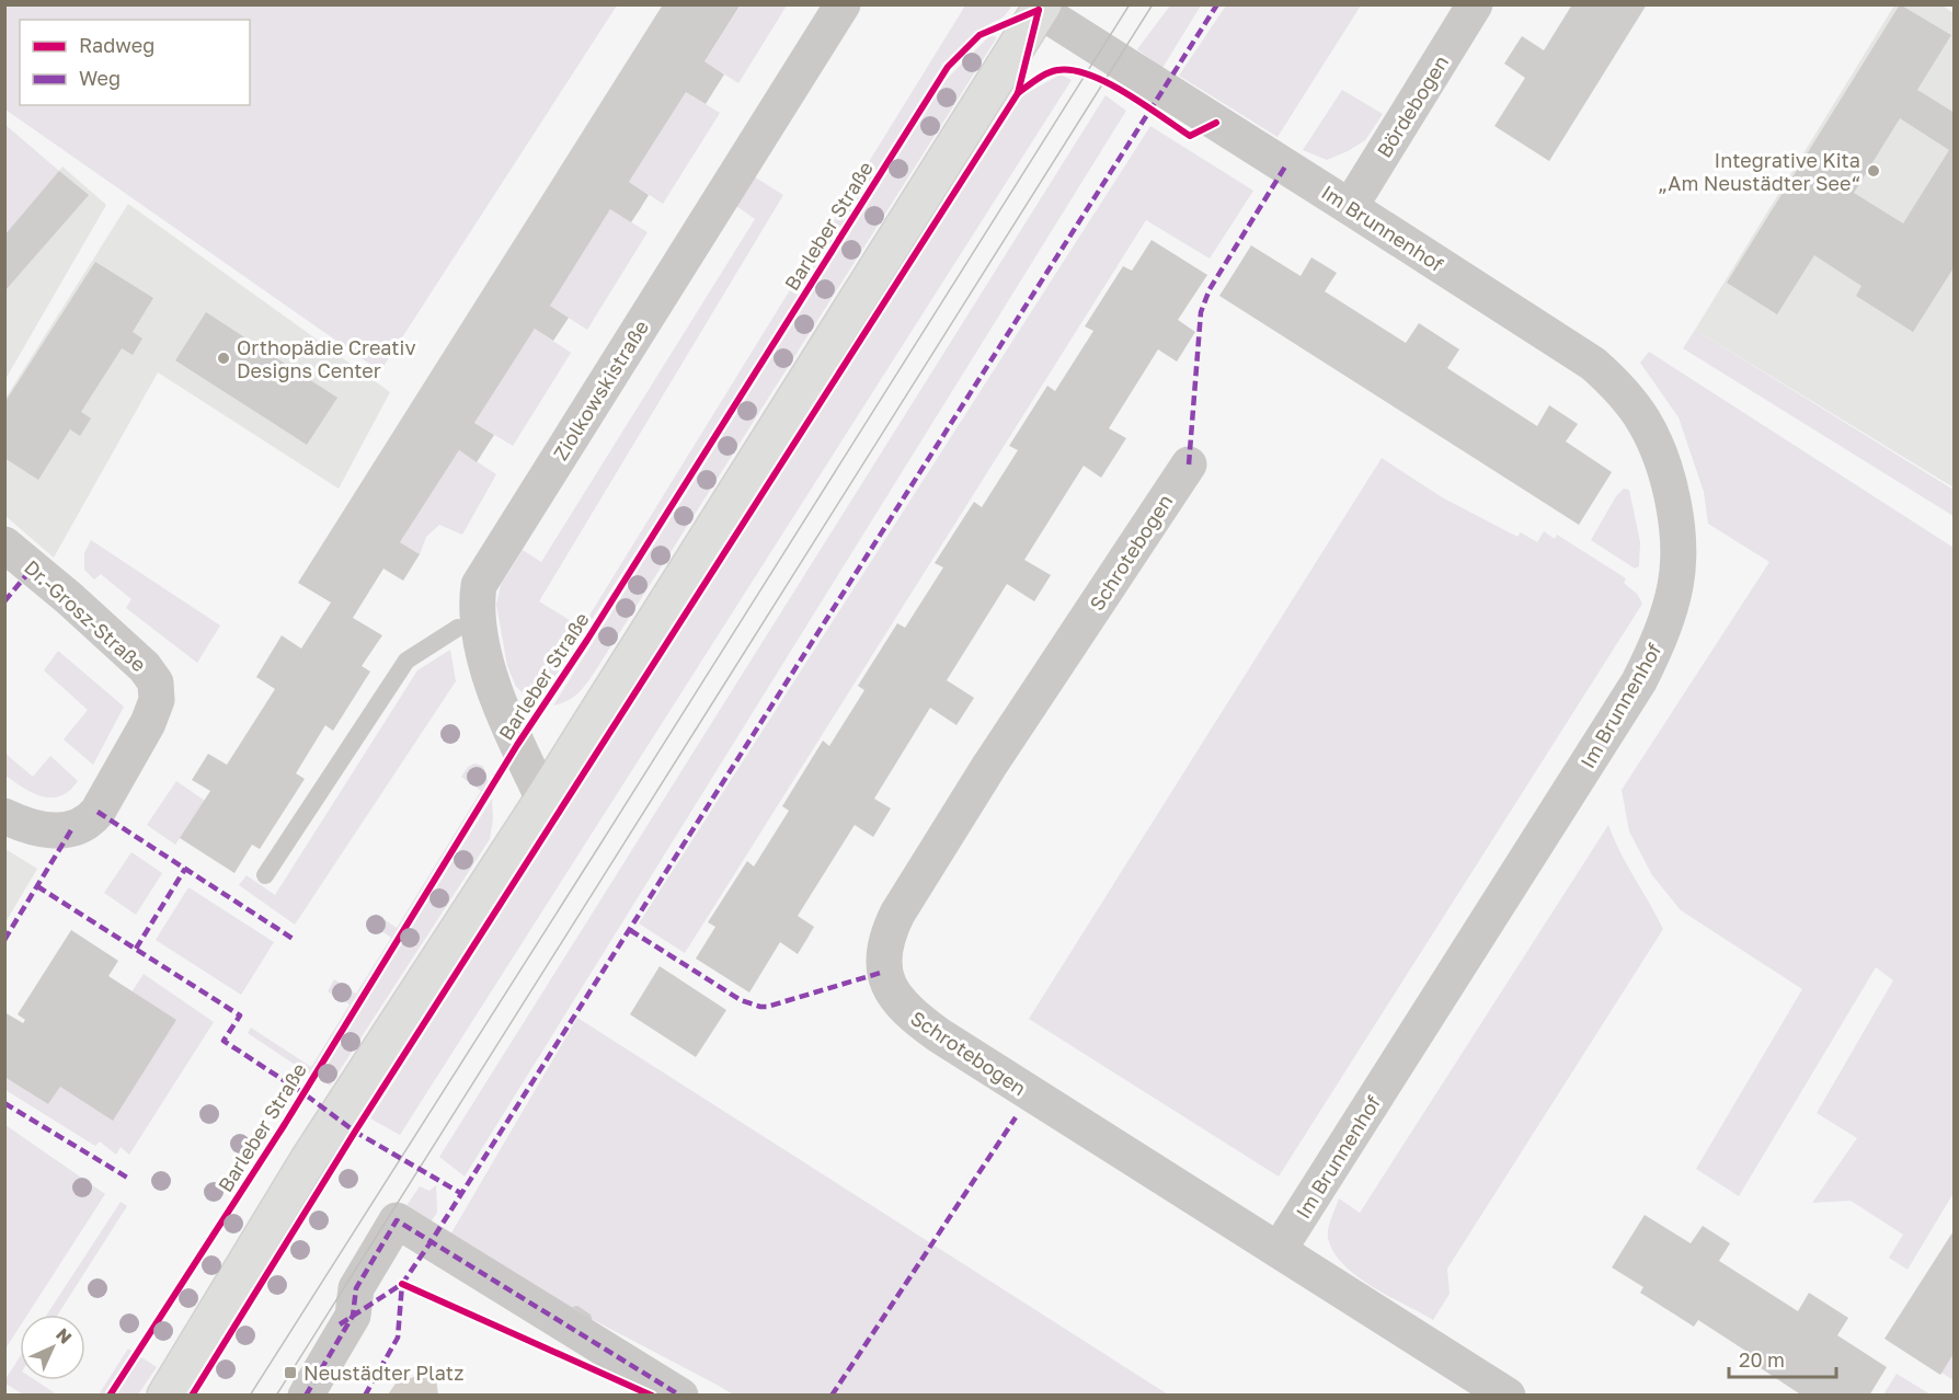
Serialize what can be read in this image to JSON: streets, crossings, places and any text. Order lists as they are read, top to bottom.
{
  "streets": {
    "street": [
      "Bördebogen",
      "Im Brunnenhof",
      "Ziolkowskistraße",
      "Schrotebogen",
      "Dr.-Grosz-Straße"
    ],
    "cycle path": ["Barleber Straße"]
  },
  "crossings": [
    ["Bördebogen", "Im Brunnenhof"],
    ["Im Brunnenhof", "Schrotebogen"]
  ],
  "places": {
    "other": ["Integrative Kita „Am Neustädter See“", "Orthopädie Creativ Designs Center"],
    "transit": ["Neustädter Platz"]
  },
  "legend": ["Radweg", "Weg"],
  "scale_bar": "20 m",
  "north": "top right"
}
